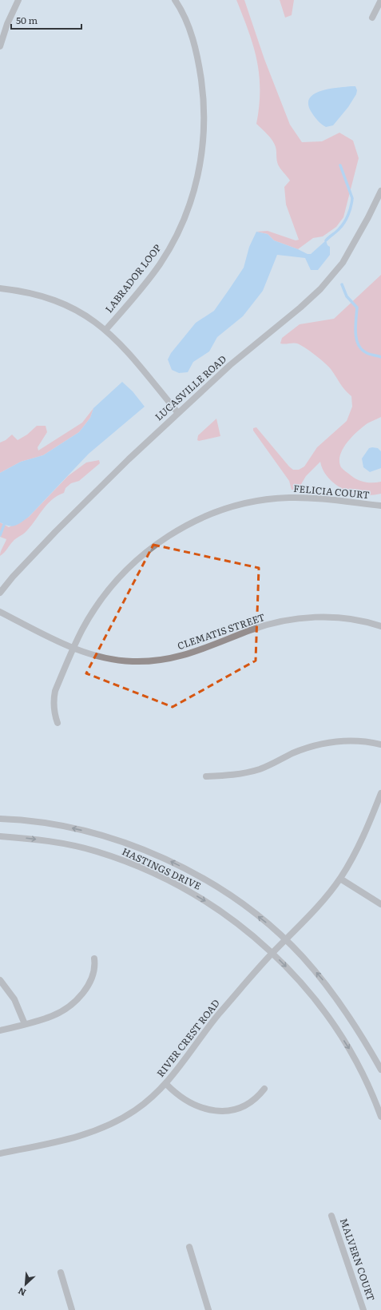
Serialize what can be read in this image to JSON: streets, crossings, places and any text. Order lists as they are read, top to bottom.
{
  "streets": {
    "street": [
      "LABRADOR LOOP",
      "LUCASVILLE ROAD",
      "FELICIA COURT",
      "CLEMATIS STREET",
      "HASTINGS DRIVE",
      "RIVER CREST ROAD",
      "MALVERN COURT"
    ]
  },
  "crossings": [
    ["FELICIA COURT", "CLEMATIS STREET"],
    ["HASTINGS DRIVE", "RIVER CREST ROAD"]
  ],
  "scale_bar": "50 m",
  "north": "bottom left"
}
